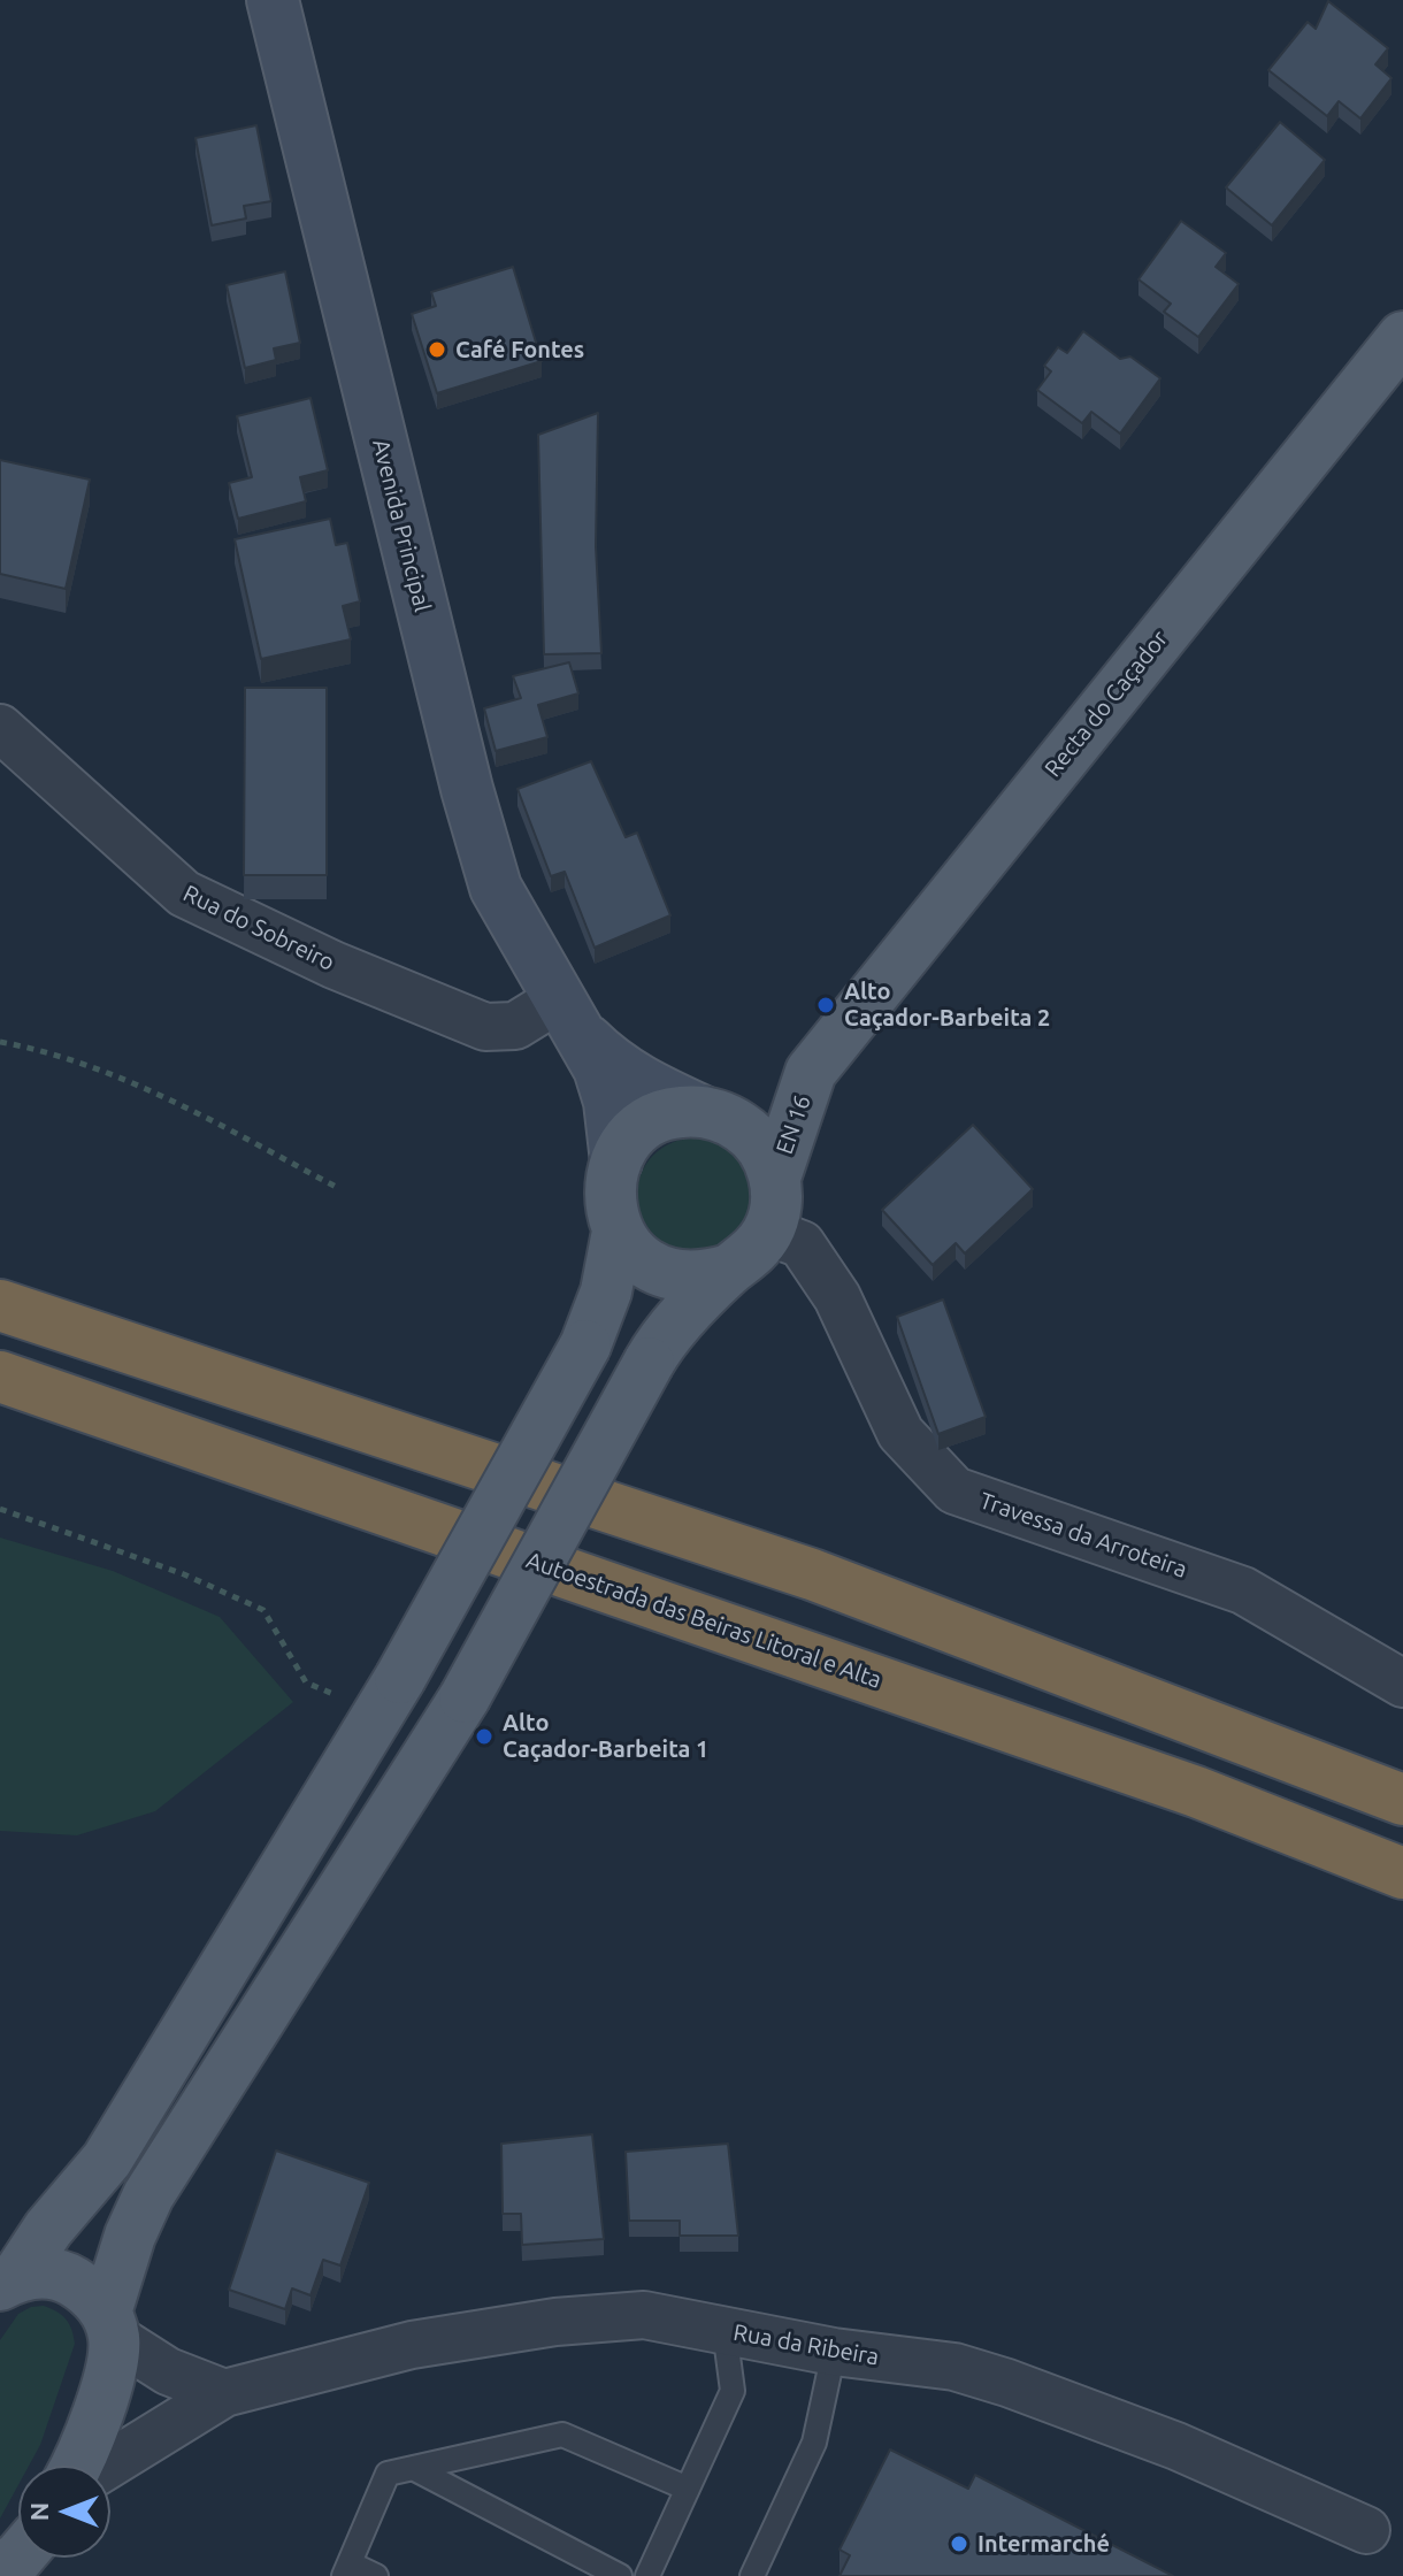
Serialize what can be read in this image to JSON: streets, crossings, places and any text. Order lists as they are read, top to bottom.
{
  "streets": {
    "highway": ["Autoestrada das Beiras Litoral e Alta"],
    "main road": ["Avenida Principal", "Recta do Caçador", "EN 16"],
    "street": ["Rua do Sobreiro", "Travessa da Arroteira", "Rua da Ribeira"]
  },
  "crossings": [
    ["Avenida Principal", "Rua do Sobreiro"],
    ["Avenida Principal", "EN 16"],
    ["Avenida Principal", "Travessa da Arroteira"],
    ["Recta do Caçador", "EN 16"],
    ["EN 16", "Travessa da Arroteira"]
  ],
  "places": [
    "Café Fontes",
    "Alto Caçador-Barbeita 2",
    "Alto Caçador-Barbeita 1",
    "Intermarché"
  ],
  "north": "left"
}
